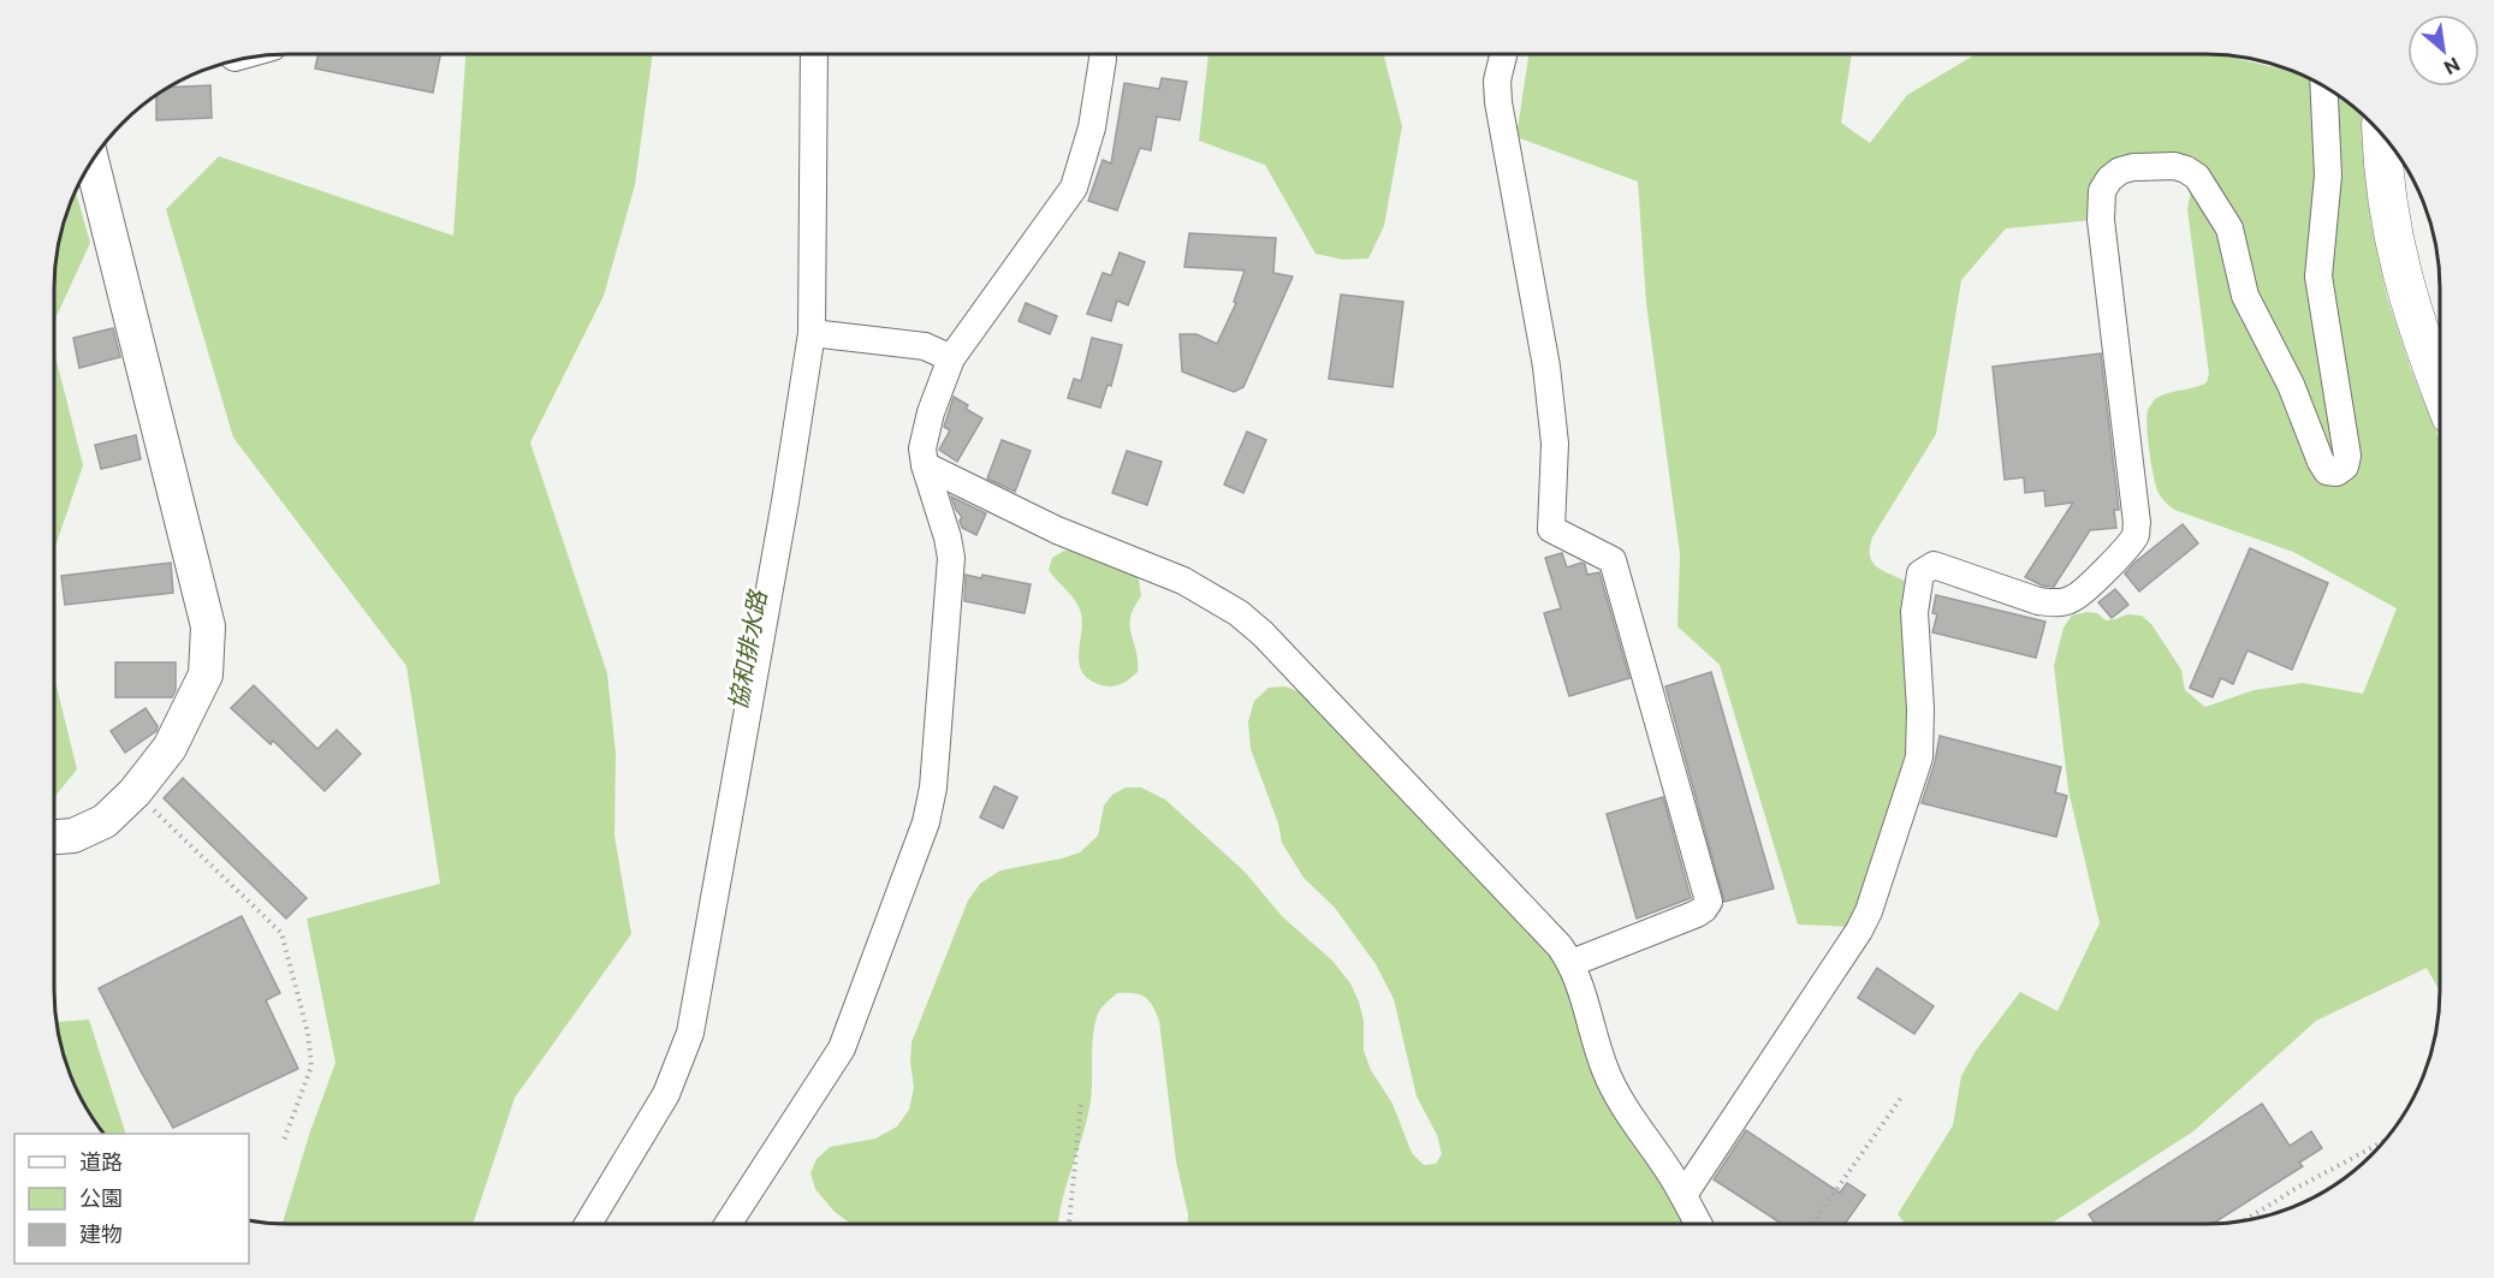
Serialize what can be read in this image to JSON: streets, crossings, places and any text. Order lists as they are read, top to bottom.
{
  "water": ["協和排水路"],
  "legend": ["道路", "公園", "建物"],
  "north": "bottom right"
}
